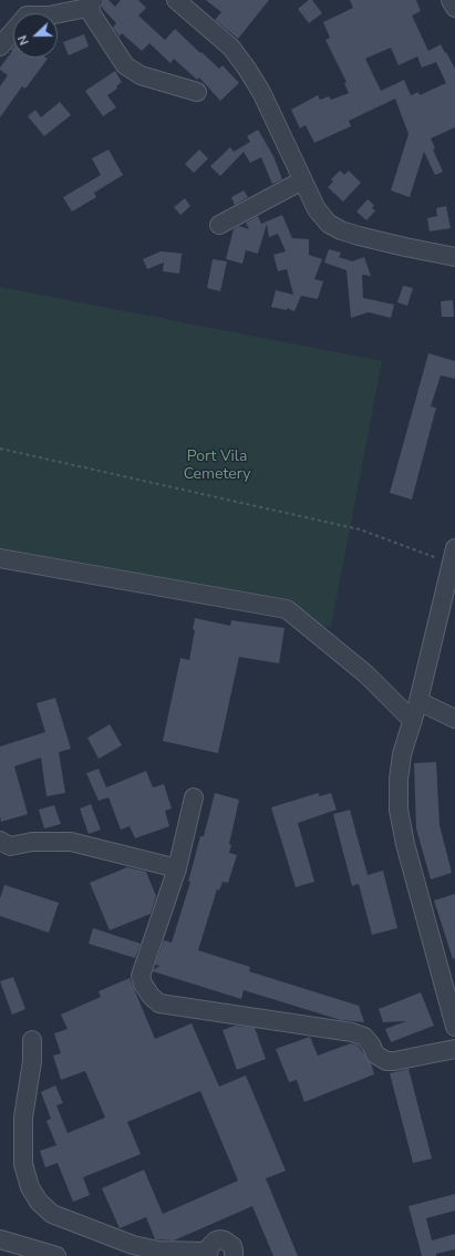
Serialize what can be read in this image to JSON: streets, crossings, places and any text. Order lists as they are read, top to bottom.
{
  "parks": ["Port Vila Cemetery"],
  "north": "left"
}
